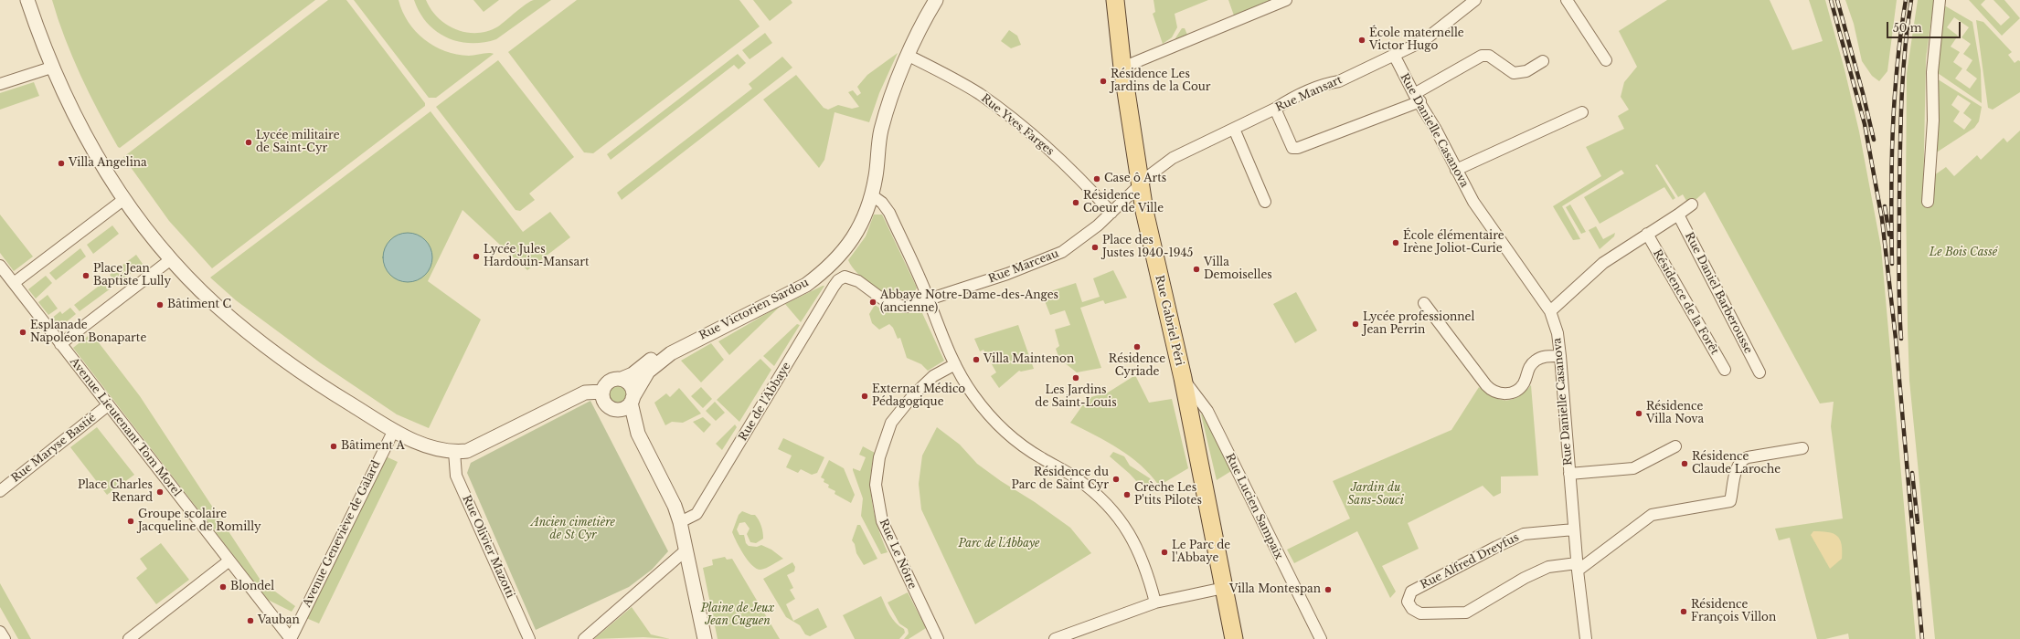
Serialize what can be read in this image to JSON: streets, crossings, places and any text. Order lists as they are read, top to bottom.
{
  "streets": {
    "main road": ["Rue Gabriel Péri"],
    "street": [
      "Rue Mansart",
      "Rue Yves Farges",
      "Rue Danielle Casanova",
      "Rue Marceau",
      "Rue Daniel Barberousse",
      "Résidence de la Forêt",
      "Rue Victorien Sardou",
      "Rue de l’Abbaye",
      "Avenue Lieutenant Tom Morel",
      "Rue Maryse Bastié",
      "Rue Lucien Sampaix",
      "Avenue Geneviève de Galard",
      "Rue Olivier Mazotti",
      "Rue Le Nôtre",
      "Rue Alfred Dreyfus"
    ]
  },
  "crossings": [
    ["Rue Mansart", "Rue Danielle Casanova"],
    ["Rue Mansart", "Rue Marceau"],
    ["Rue Mansart", "Rue Gabriel Péri"],
    ["Rue Yves Farges", "Rue Marceau"],
    ["Rue Yves Farges", "Rue Victorien Sardou"],
    ["Rue Danielle Casanova", "Rue Alfred Dreyfus"],
    ["Rue Marceau", "Rue Gabriel Péri"],
    ["Rue Marceau", "Rue de l’Abbaye"],
    ["Rue Gabriel Péri", "Rue Lucien Sampaix"],
    ["Avenue Lieutenant Tom Morel", "Rue Maryse Bastié"],
    ["Avenue Lieutenant Tom Morel", "Avenue Geneviève de Galard"]
  ],
  "parks": [
    "Le Bois Cassé",
    "Jardin du Sans-Souci",
    "Ancien cimetière de St Cyr",
    "Parc de l'Abbaye",
    "Plaine de Jeux Jean Cuguen"
  ],
  "places": [
    "École maternelle Victor Hugo",
    "Résidence Les Jardins de la Cour",
    "Lycée militaire de Saint-Cyr",
    "Villa Angelina",
    "Case ô Arts",
    "Résidence Coeur de Ville",
    "École élémentaire Irène Joliot-Curie",
    "Place des Justes 1940-1945",
    "Lycée Jules Hardouin-Mansart",
    "Villa Demoiselles",
    "Place Jean Baptiste Lully",
    "Abbaye Notre-Dame-des-Anges (ancienne)",
    "Bâtiment C",
    "Lycée professionnel Jean Perrin",
    "Esplanade Napoléon Bonaparte",
    "Résidence Cyriade",
    "Villa Maintenon",
    "Les Jardins de Saint-Louis",
    "Externat Médico Pédagogique",
    "Résidence Villa Nova",
    "Bâtiment A",
    "Résidence Claude Laroche",
    "Résidence du Parc de Saint Cyr",
    "Place Charles Renard",
    "Crèche Les P'tits Pilotes",
    "Groupe scolaire Jacqueline de Romilly",
    "Le Parc de l'Abbaye",
    "Blondel",
    "Villa Montespan",
    "Résidence François Villon",
    "Vauban"
  ],
  "scale_bar": "50 m"
}
